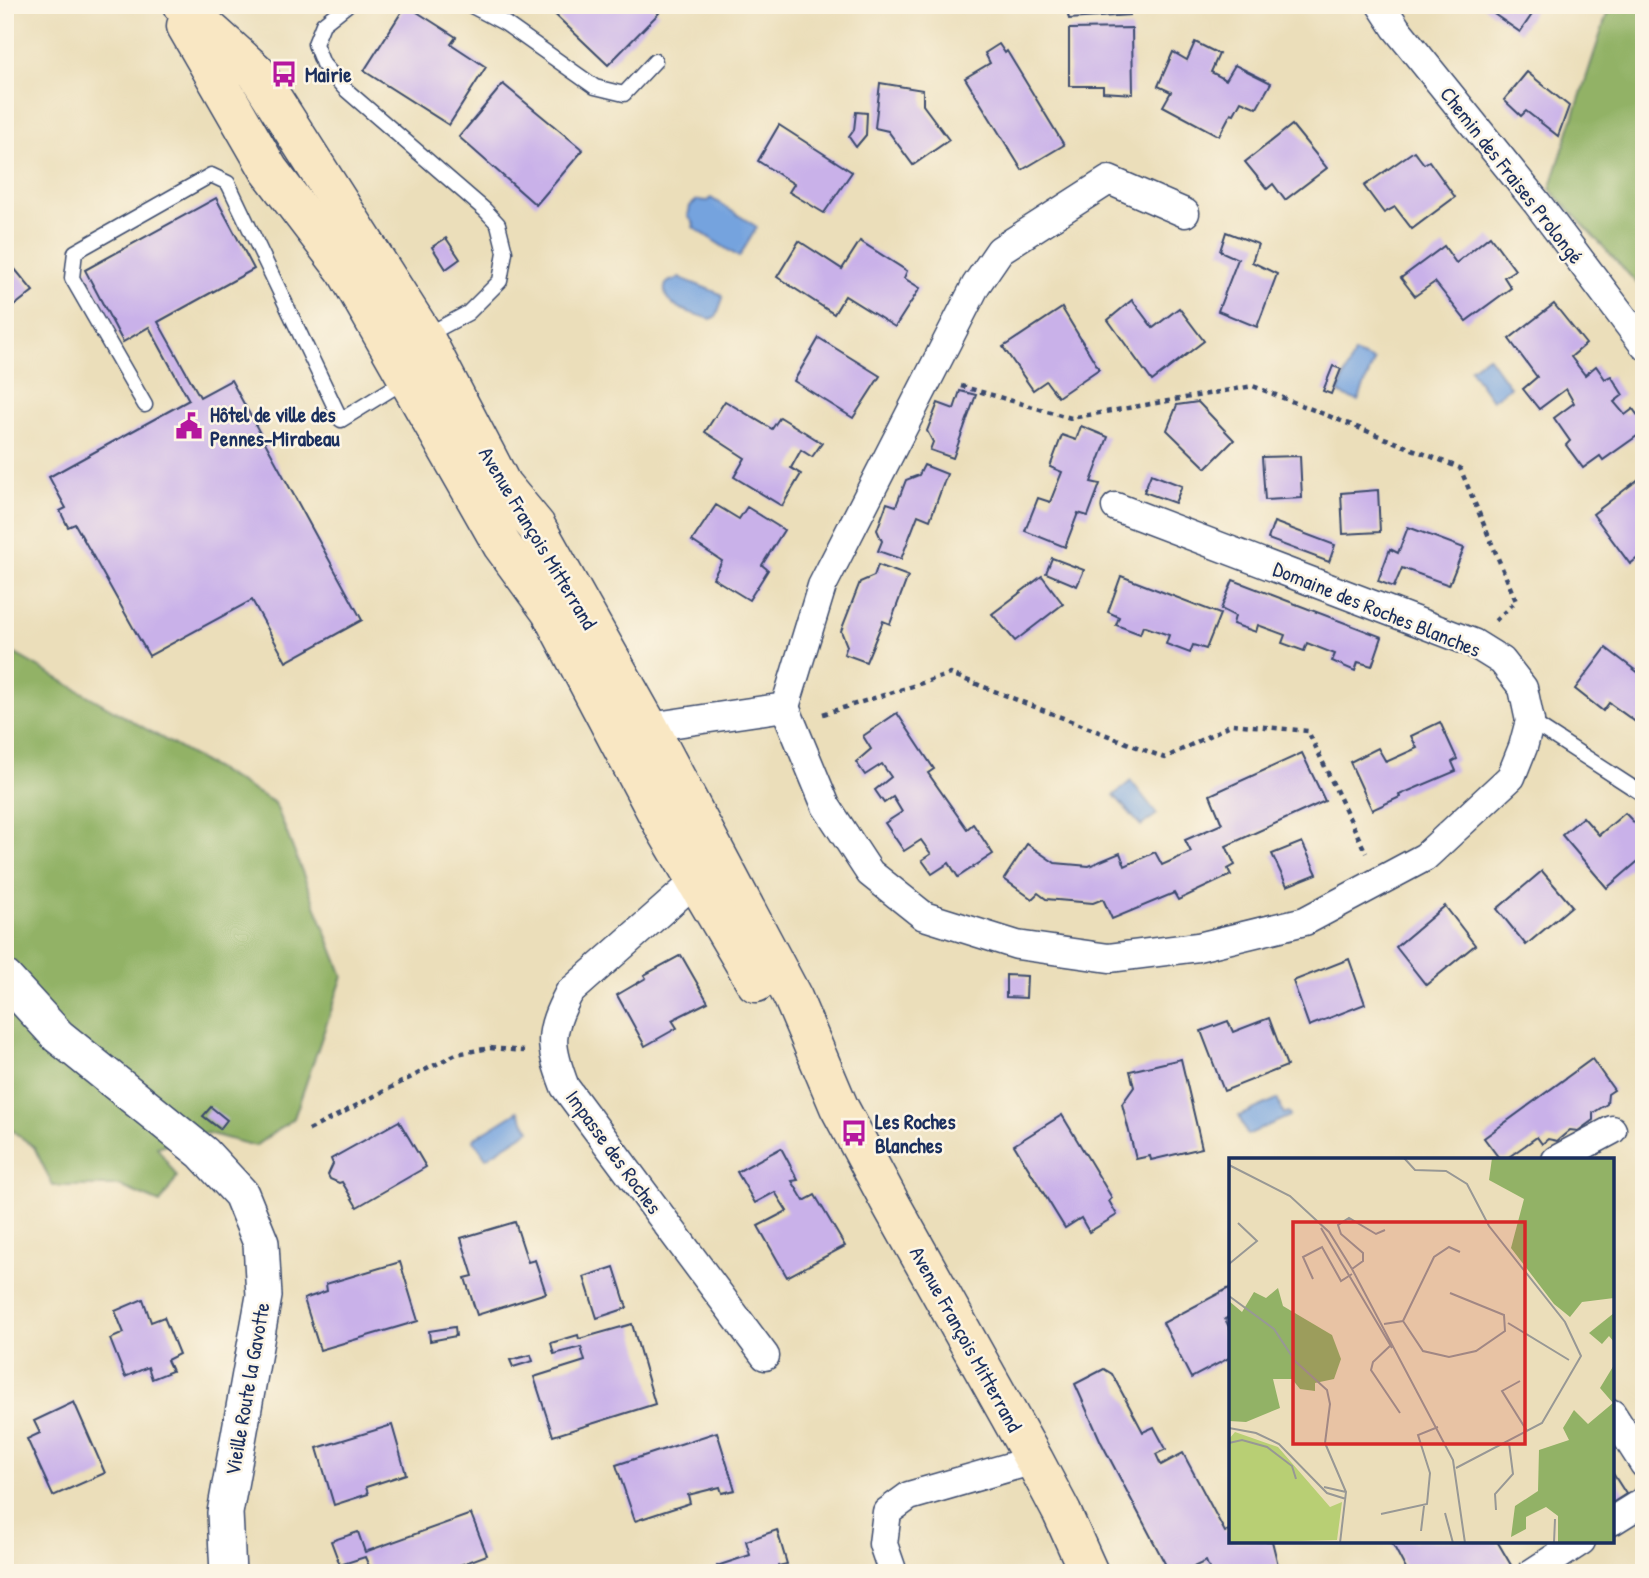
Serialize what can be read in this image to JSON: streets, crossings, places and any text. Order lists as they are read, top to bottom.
{
  "streets": {
    "main road": ["Avenue François Mitterrand"],
    "street": [
      "Chemin des Fraises Prolongé",
      "Domaine des Roches Blanches",
      "Impasse des Roches",
      "Vieille Route la Gavotte"
    ]
  },
  "crossings": [
    ["Avenue François Mitterrand", "Impasse des Roches"]
  ],
  "places": {
    "bus stop": ["Mairie", "Les Roches Blanches"],
    "public building": ["Hôtel de ville des Pennes-Mirabeau"]
  }
}
